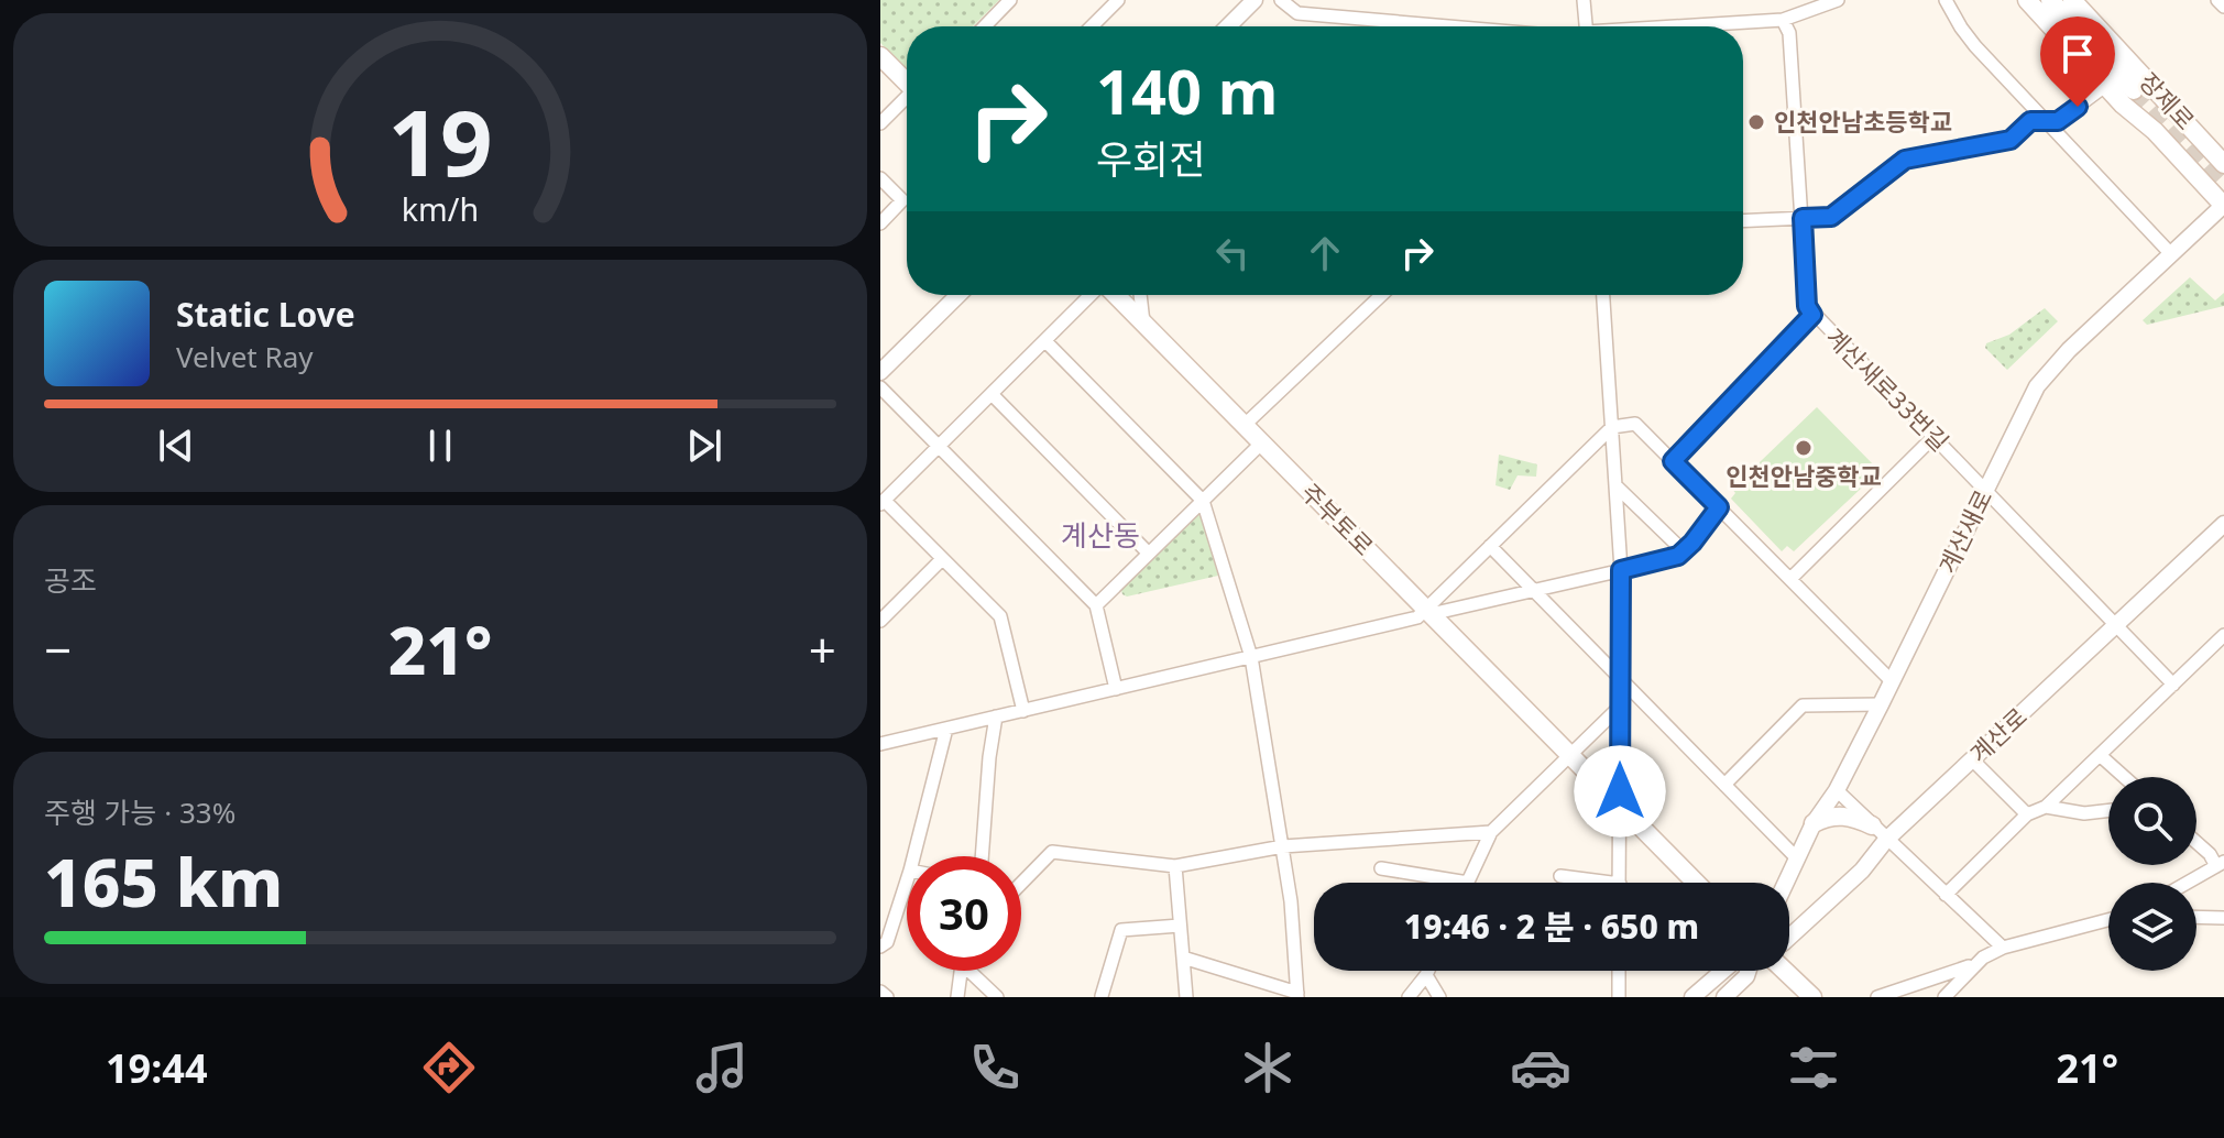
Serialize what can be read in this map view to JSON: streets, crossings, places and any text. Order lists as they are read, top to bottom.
{
  "streets": {
    "main road": ["장제로", "주부토로"],
    "street": ["계산새로33번길", "계산새로", "계산로"]
  },
  "crossings": [
    ["장제로", "계산새로"],
    ["계산새로33번길", "계산새로"],
    ["계산새로33번길", "계산로"]
  ],
  "districts": ["계산동"],
  "places": ["인천안남초등학교", "인천안남중학교"],
  "page": {
    "turn": ["140 m", "우회전"],
    "song": ["Static Love", "Velvet Ray"],
    "tile": [
      "공조",
      ["주행 가능 · 33%", "165 km"]
    ],
    "heat": ["−", "21°", "+"],
    "limit": "30",
    "trip": "19:46 · 2 분 · 650 m",
    "tabs": ["19:44", "21°"],
    "gauge": ["19", "km/h"]
  }
}
